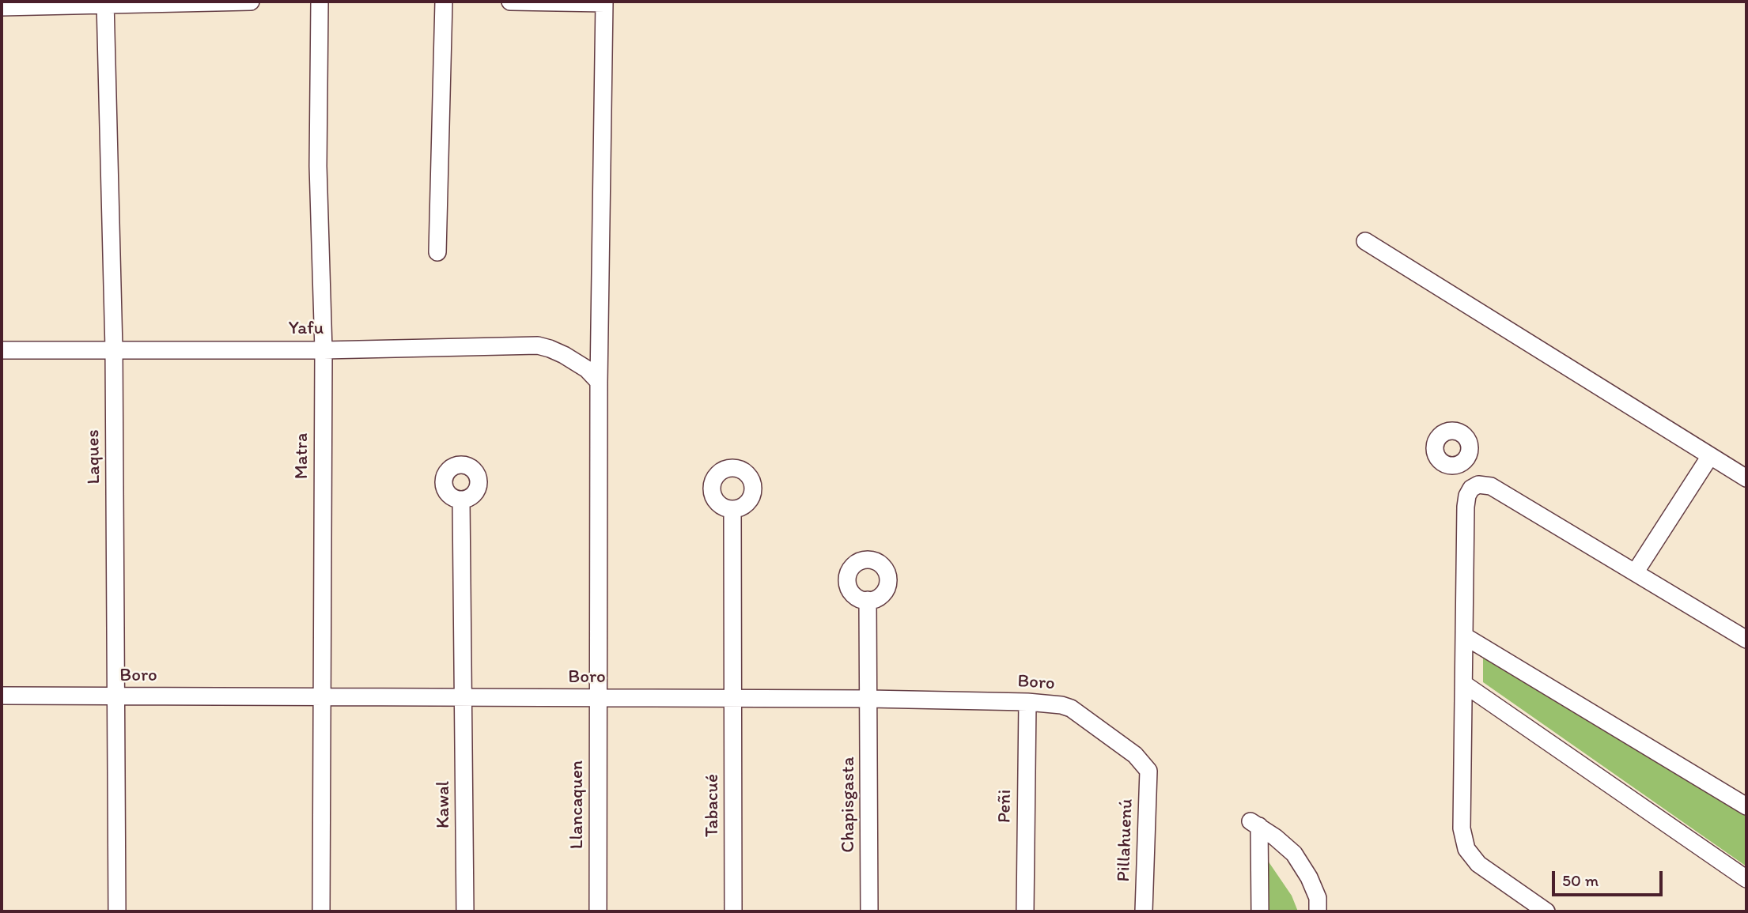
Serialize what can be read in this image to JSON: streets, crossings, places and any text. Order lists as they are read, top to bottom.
{
  "streets": {
    "street": [
      "Yafu",
      "Matra",
      "Laques",
      "Boro",
      "Kawal",
      "Llancaquen",
      "Chapisgasta",
      "Tabacué",
      "Peñi",
      "Pillahuenú"
    ]
  },
  "crossings": [
    ["Yafu", "Matra"],
    ["Yafu", "Laques"],
    ["Yafu", "Llancaquen"],
    ["Matra", "Boro"],
    ["Laques", "Boro"],
    ["Boro", "Kawal"],
    ["Boro", "Llancaquen"],
    ["Boro", "Chapisgasta"],
    ["Boro", "Tabacué"],
    ["Boro", "Peñi"],
    ["Boro", "Pillahuenú"]
  ],
  "scale_bar": "50 m"
}
